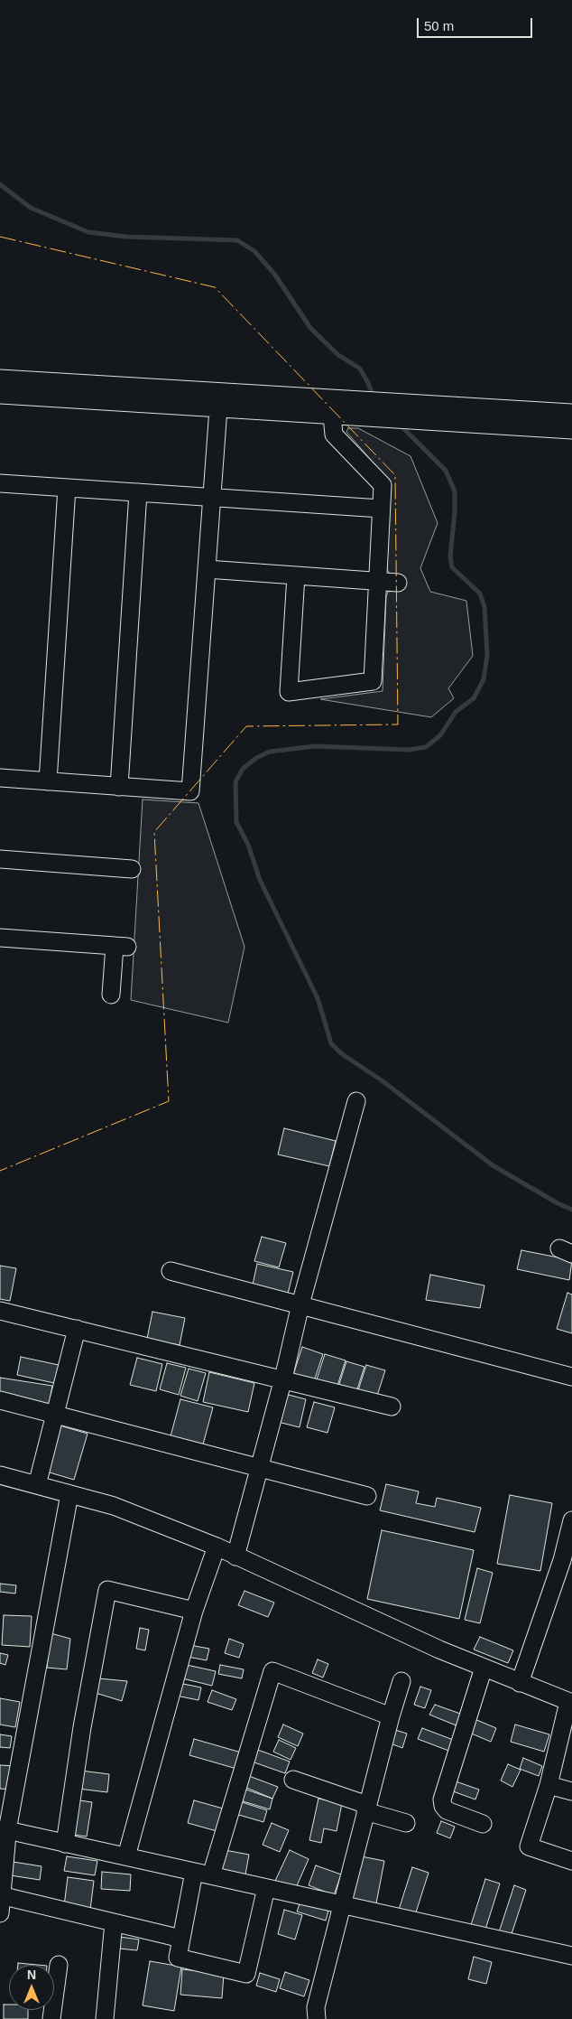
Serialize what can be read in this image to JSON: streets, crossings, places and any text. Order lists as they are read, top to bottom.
{
  "scale_bar": "50 m",
  "north": "top"
}
